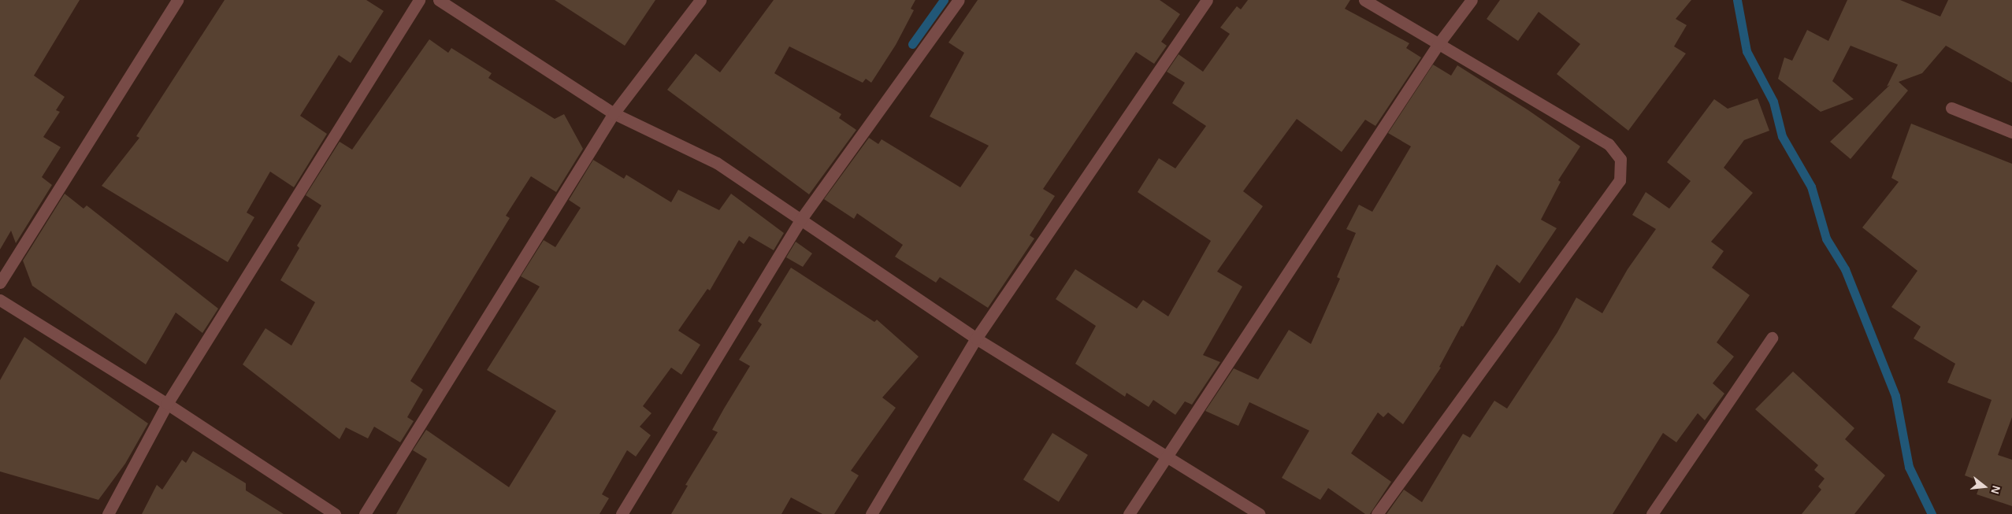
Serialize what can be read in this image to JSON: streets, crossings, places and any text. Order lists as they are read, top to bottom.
{
  "north": "right"
}
